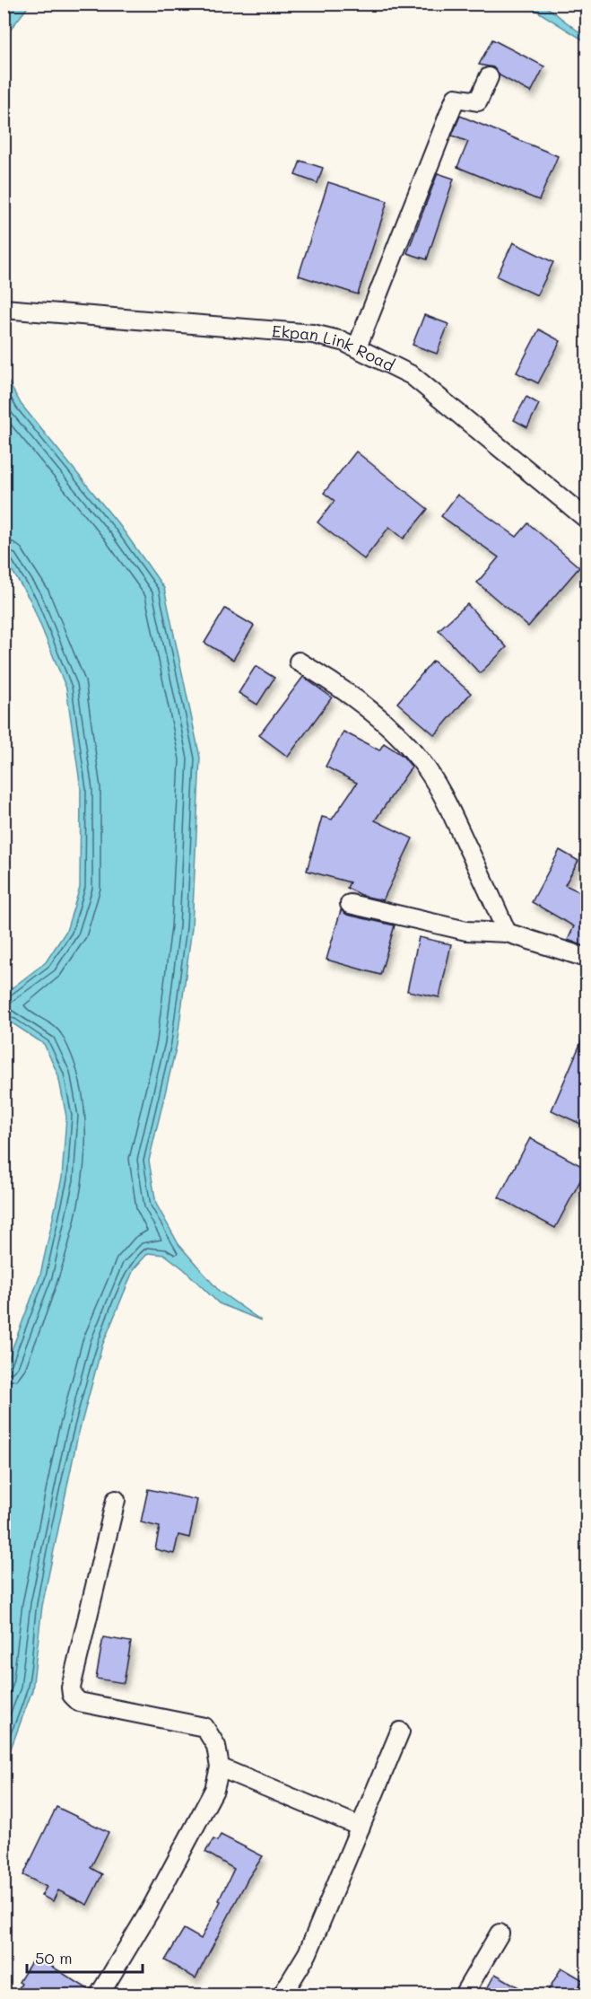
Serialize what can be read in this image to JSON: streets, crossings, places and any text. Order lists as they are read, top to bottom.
{
  "streets": {
    "street": ["Ekpan Link Road"]
  },
  "scale_bar": "50 m"
}
